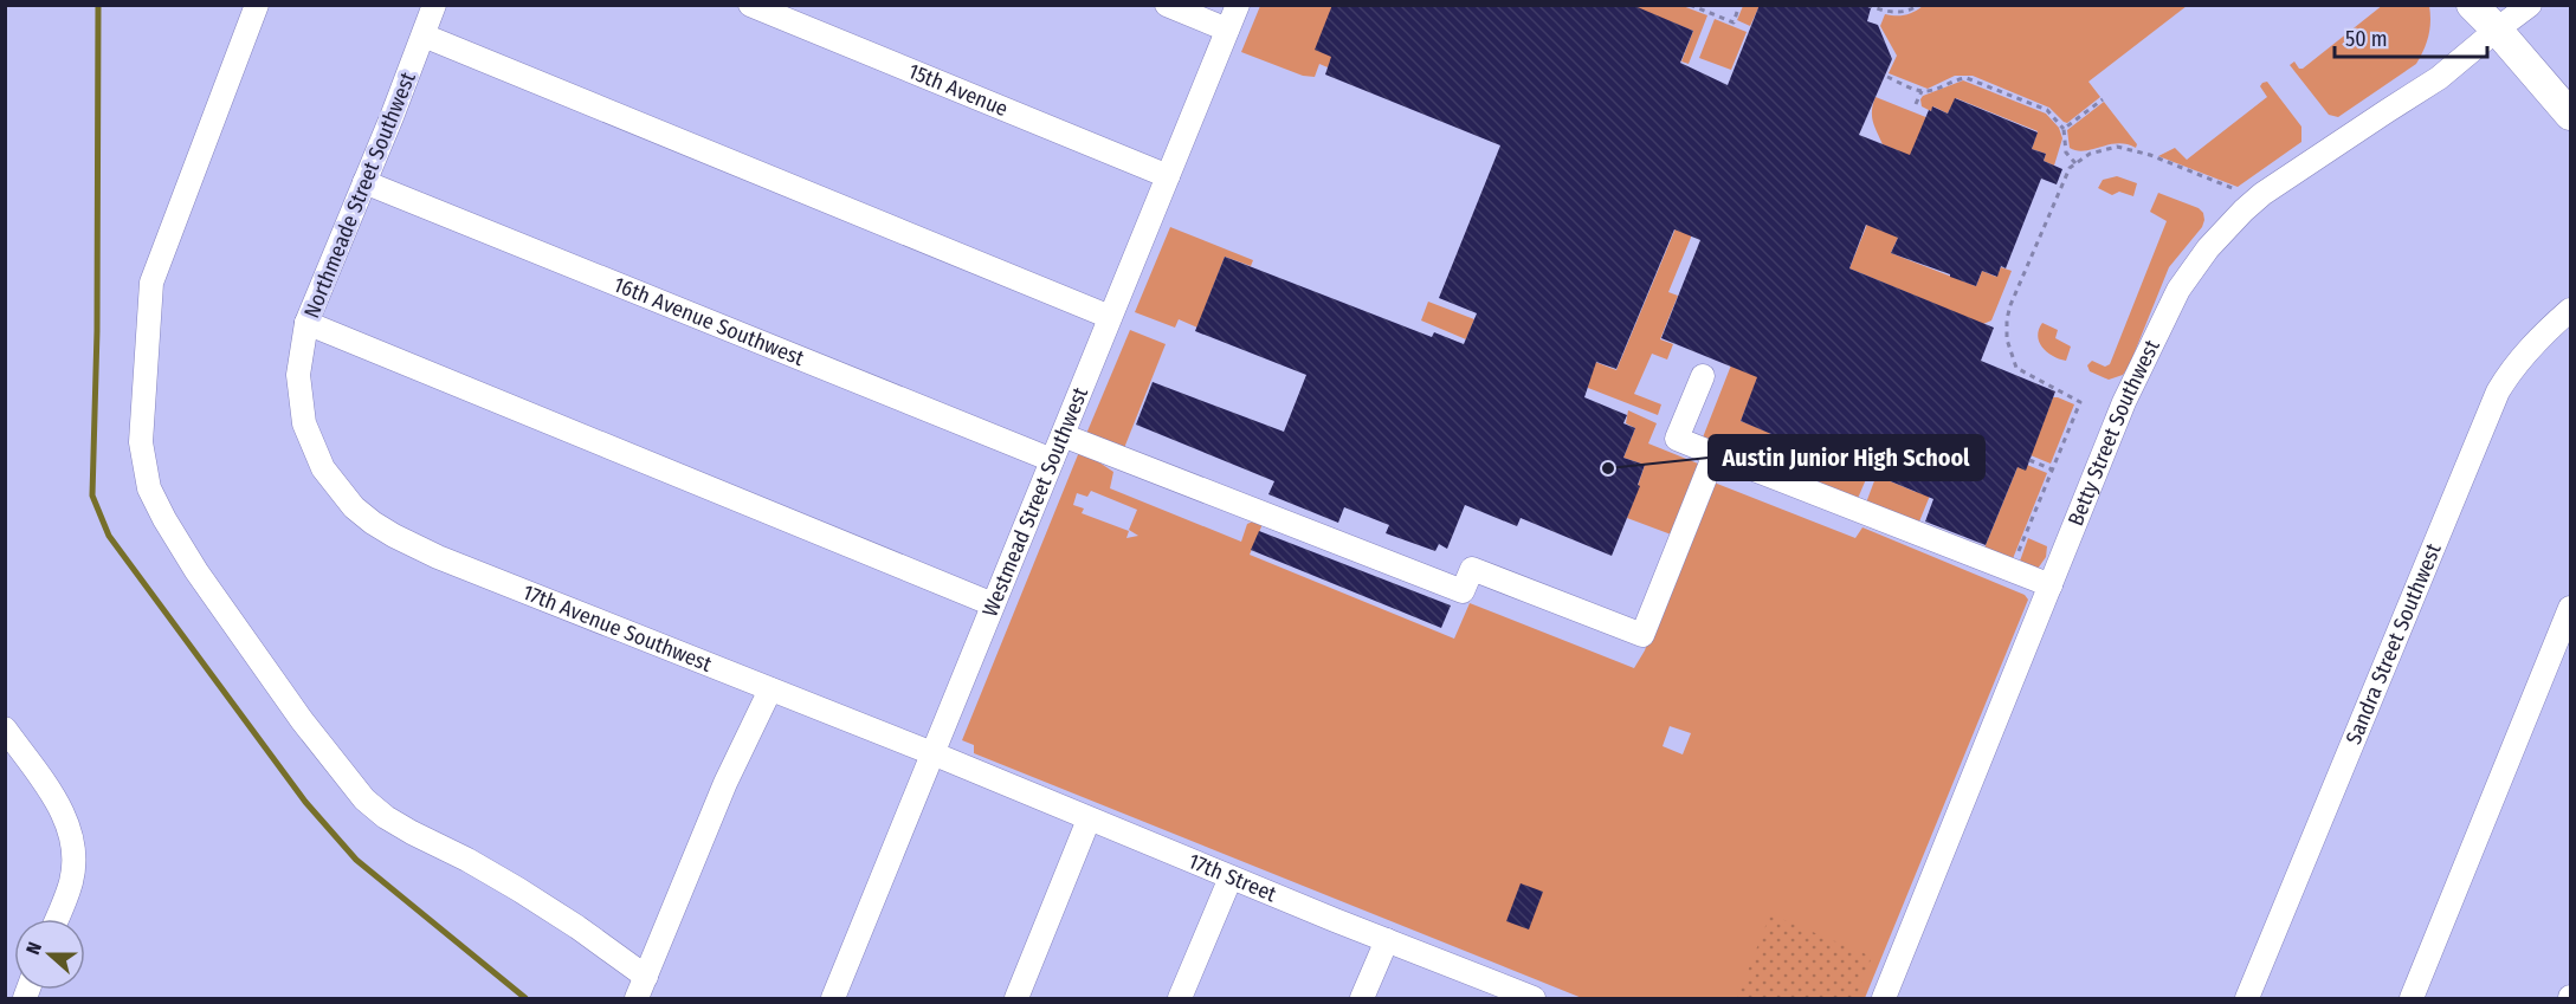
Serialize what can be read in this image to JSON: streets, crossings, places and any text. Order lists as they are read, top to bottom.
{
  "streets": {
    "street": [
      "15th Avenue",
      "Northmeade Street Southwest",
      "16th Avenue Southwest",
      "Betty Street Southwest",
      "Westmead Street Southwest",
      "17th Avenue Southwest",
      "Sandra Street Southwest",
      "17th Street"
    ]
  },
  "crossings": [
    ["15th Avenue", "Westmead Street Southwest"],
    ["Northmeade Street Southwest", "16th Avenue Southwest"],
    ["Northmeade Street Southwest", "17th Avenue Southwest"],
    ["16th Avenue Southwest", "Westmead Street Southwest"],
    ["Westmead Street Southwest", "17th Avenue Southwest"],
    ["Westmead Street Southwest", "17th Street"],
    ["17th Avenue Southwest", "17th Street"]
  ],
  "places": ["Austin Junior High School"],
  "scale_bar": "50 m",
  "north": "left"
}
